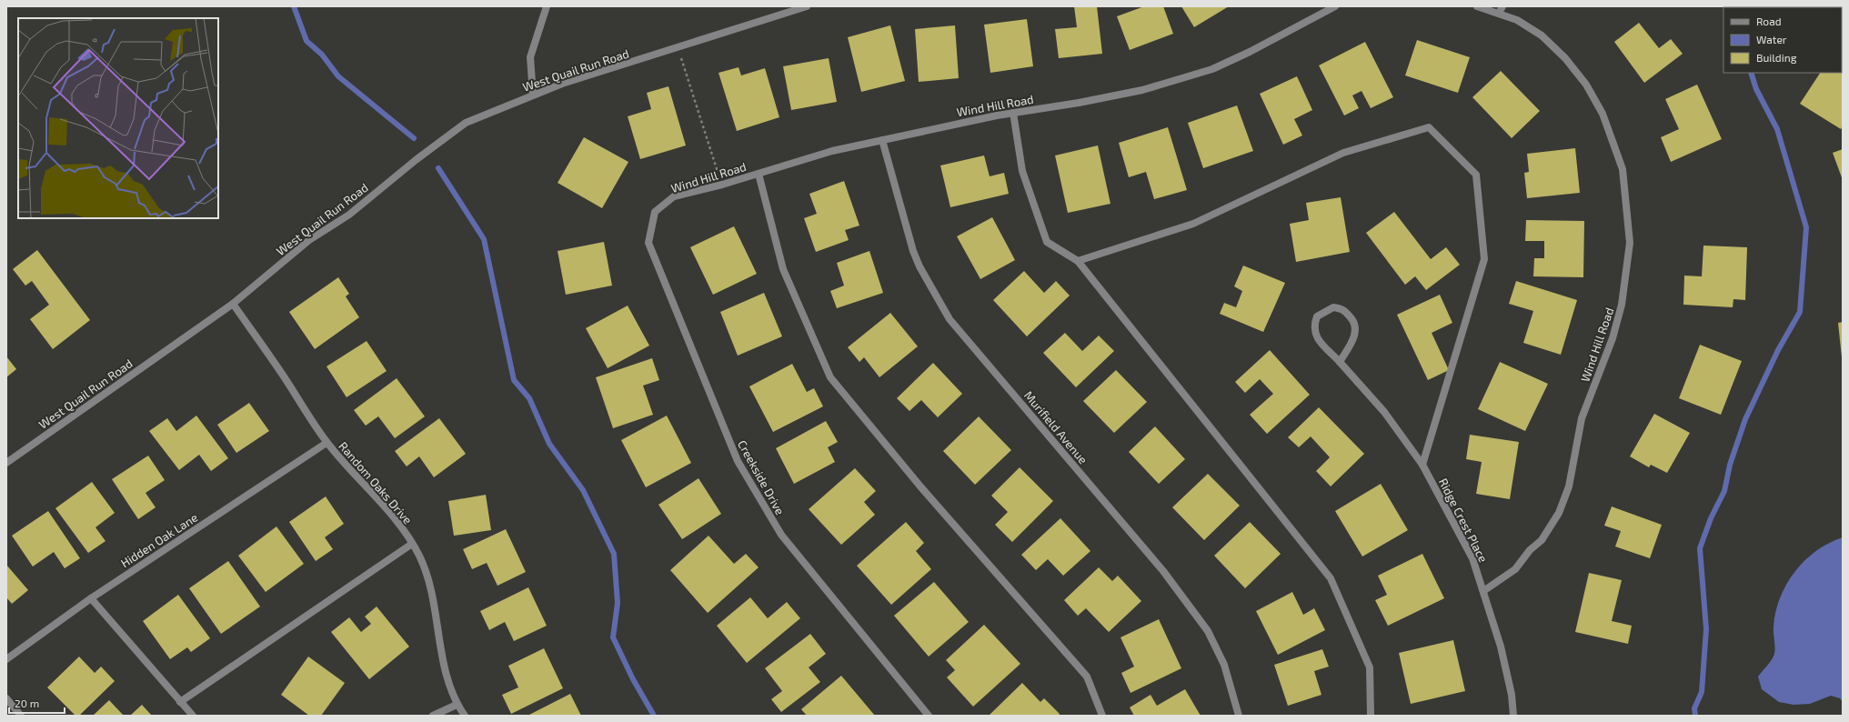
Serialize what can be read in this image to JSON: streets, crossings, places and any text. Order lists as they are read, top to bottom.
{
  "streets": {
    "street": [
      "West Quail Run Road",
      "Wind Hill Road",
      "Murifield Avenue",
      "Creekside Drive",
      "Random Oaks Drive",
      "Ridge Crest Place",
      "Hidden Oak Lane"
    ]
  },
  "crossings": [
    ["West Quail Run Road", "Random Oaks Drive"],
    ["Wind Hill Road", "Murifield Avenue"],
    ["Wind Hill Road", "Creekside Drive"],
    ["Wind Hill Road", "Ridge Crest Place"],
    ["Random Oaks Drive", "Hidden Oak Lane"]
  ],
  "legend": ["Road", "Water", "Building"],
  "scale_bar": "20 m"
}
